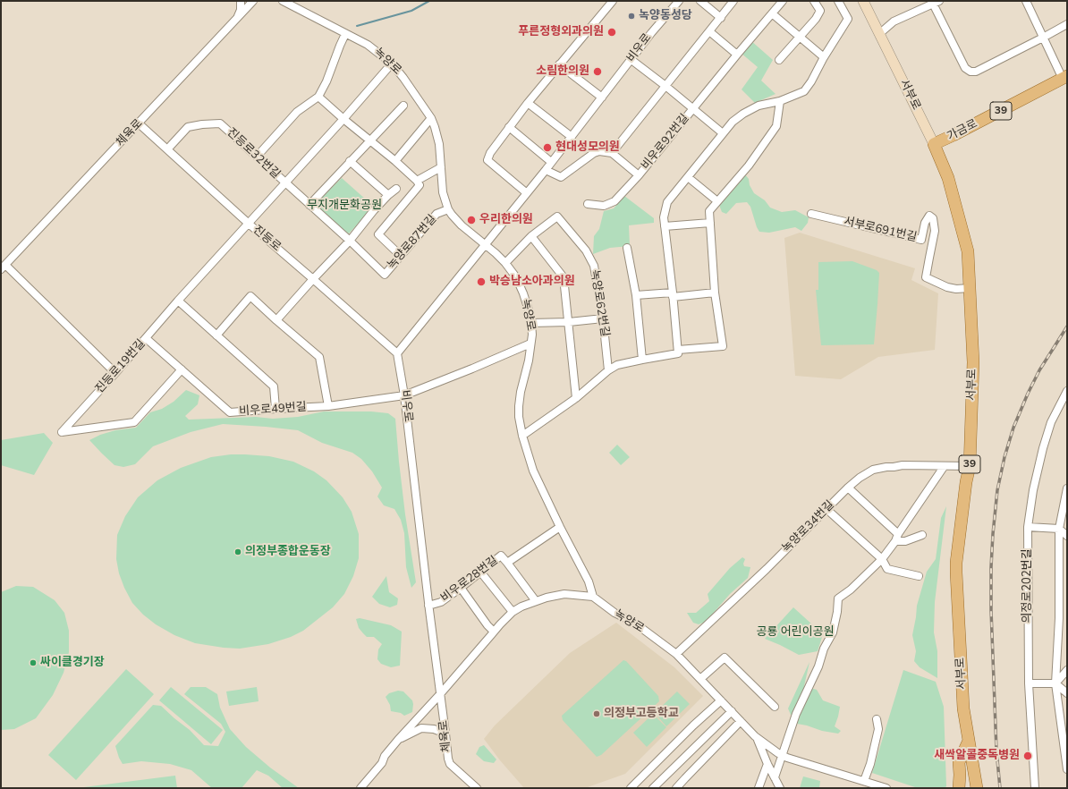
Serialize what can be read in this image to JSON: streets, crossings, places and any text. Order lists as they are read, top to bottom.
{
  "streets": {
    "main road": ["서부로", "39", "가금로"],
    "street": [
      "비우로",
      "녹양로",
      "체육로",
      "비우로92번길",
      "진등로32번길",
      "서부로691번길",
      "진등로",
      "녹양로87번길",
      "녹양로62번길",
      "진등로19번길",
      "비우로49번길",
      "녹양로34번길",
      "비우로28번길",
      "의정로202번길"
    ]
  },
  "crossings": [
    ["비우로", "녹양로"],
    ["비우로", "체육로"],
    ["비우로", "비우로92번길"],
    ["비우로", "진등로"],
    ["비우로", "비우로49번길"],
    ["비우로", "비우로28번길"],
    ["녹양로", "녹양로87번길"],
    ["녹양로", "녹양로62번길"],
    ["녹양로", "진등로19번길"],
    ["녹양로", "비우로49번길"],
    ["녹양로", "녹양로34번길"],
    ["녹양로", "비우로28번길"],
    ["서부로", "가금로"],
    ["서부로", "서부로691번길"],
    ["서부로", "녹양로34번길"],
    ["체육로", "진등로"],
    ["체육로", "진등로19번길"],
    ["진등로32번길", "진등로"],
    ["진등로32번길", "녹양로87번길"],
    ["진등로32번길", "진등로19번길"],
    ["진등로", "진등로19번길"],
    ["녹양로87번길", "진등로19번길"],
    ["진등로19번길", "비우로49번길"]
  ],
  "parks": ["무지개문화공원", "공룡 어린이공원"],
  "places": [
    "녹양동성당",
    "푸른정형외과의원",
    "소림한의원",
    "현대성모의원",
    "우리한의원",
    "박승남소아과의원",
    "의정부종합운동장",
    "싸이클경기장",
    "의정부고등학교",
    "새싹알콜중독병원"
  ]
}
